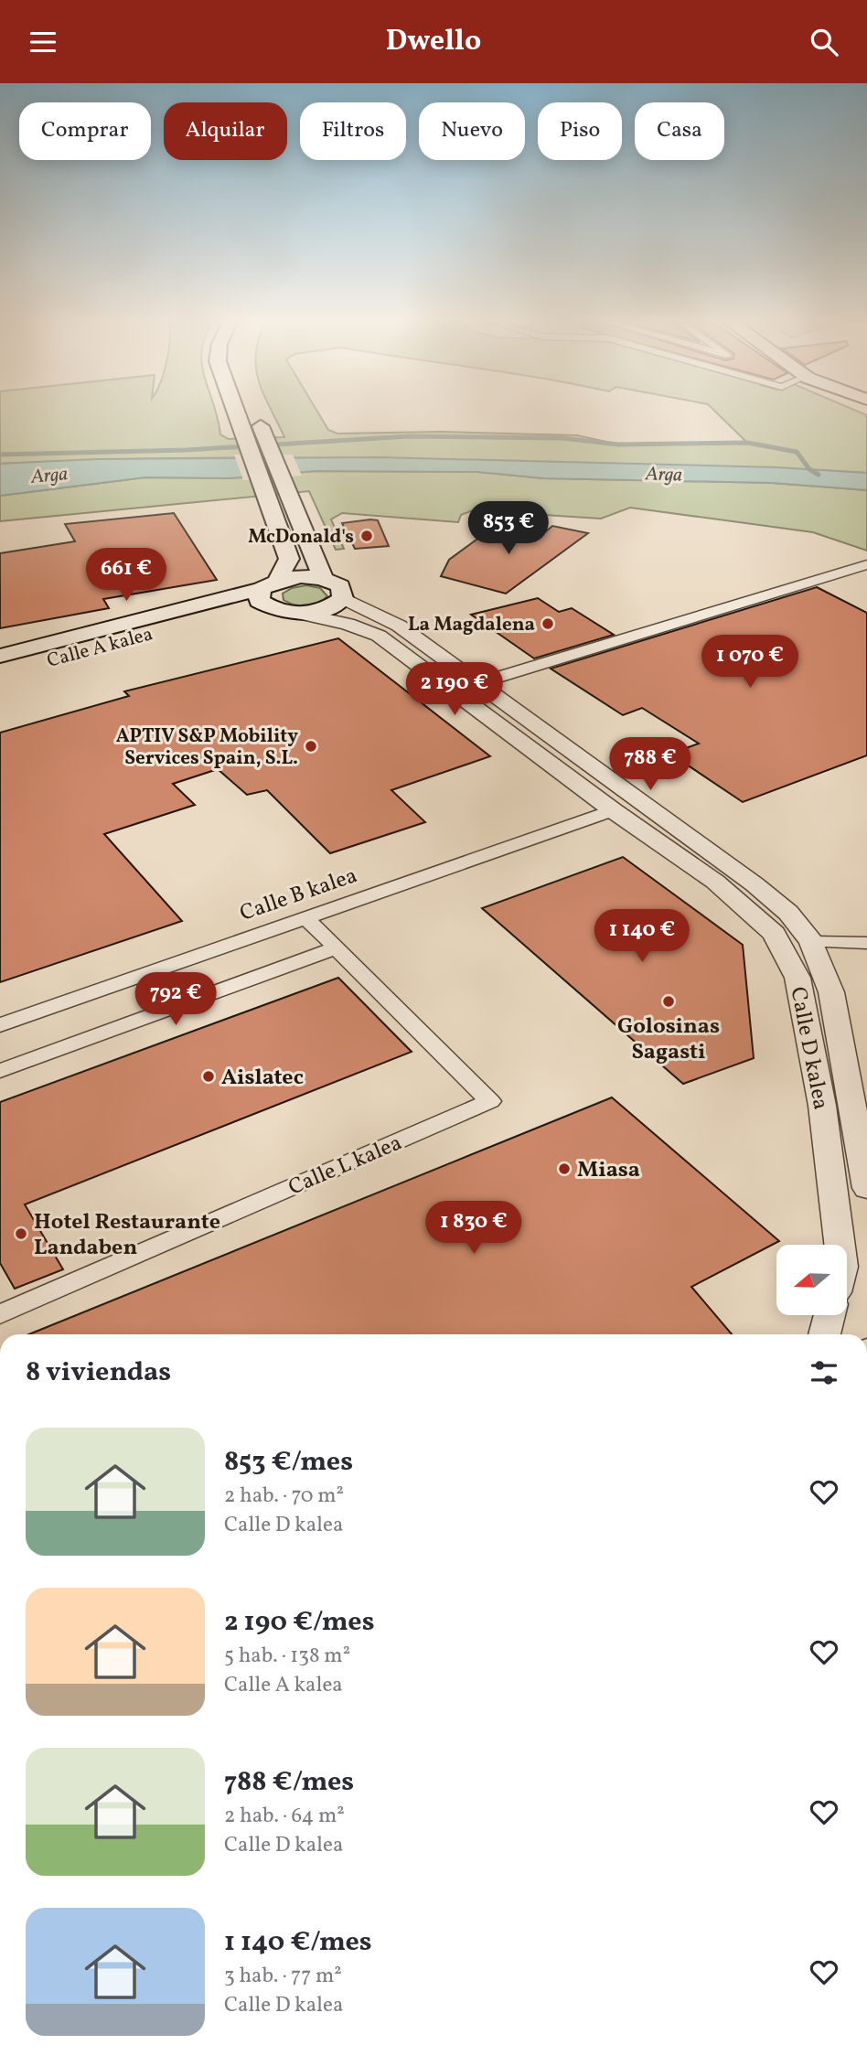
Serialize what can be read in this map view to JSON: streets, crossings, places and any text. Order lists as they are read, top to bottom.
{
  "streets": {
    "main road": ["Calle A kalea"],
    "street": ["Calle B kalea", "Calle D kalea", "Calle L kalea"]
  },
  "crossings": [
    ["Calle B kalea", "Calle D kalea"],
    ["Calle B kalea", "Calle L kalea"]
  ],
  "water": ["Arga"],
  "places": [
    "McDonald's",
    "La Magdalena",
    "APTIV S&P Mobility Services Spain, S.L.",
    "Golosinas Sagasti",
    "Aislatec",
    "Miasa",
    "Hotel Restaurante Landaben"
  ],
  "north": "left",
  "page": {
    "header": "Dwello",
    "chip": [
      "Comprar",
      "Alquilar",
      "Filtros",
      "Nuevo",
      "Piso",
      "Casa"
    ],
    "price": [
      "853 €",
      "661 €",
      "1 070 €",
      "2 190 €",
      "788 €",
      "1 140 €",
      "792 €",
      "1 830 €"
    ],
    "heading": "8 viviendas",
    "list": [
      {
        "name": "853 €/mes",
        "note": "2 hab. · 70 m² · Calle D kalea"
      },
      {
        "name": "2 190 €/mes",
        "note": "5 hab. · 138 m² · Calle A kalea"
      },
      {
        "name": "788 €/mes",
        "note": "2 hab. · 64 m² · Calle D kalea"
      },
      {
        "name": "1 140 €/mes",
        "note": "3 hab. · 77 m² · Calle D kalea"
      }
    ]
  }
}
